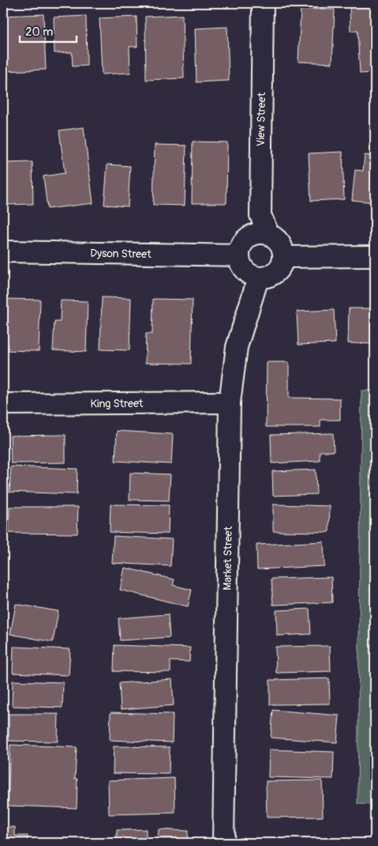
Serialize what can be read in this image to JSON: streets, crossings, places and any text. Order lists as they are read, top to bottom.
{
  "streets": {
    "street": [
      "View Street",
      "Dyson Street",
      "King Street",
      "Market Street"
    ]
  },
  "crossings": [
    ["View Street", "Dyson Street"],
    ["View Street", "Market Street"],
    ["Dyson Street", "Market Street"],
    ["King Street", "Market Street"]
  ],
  "scale_bar": "20 m"
}
